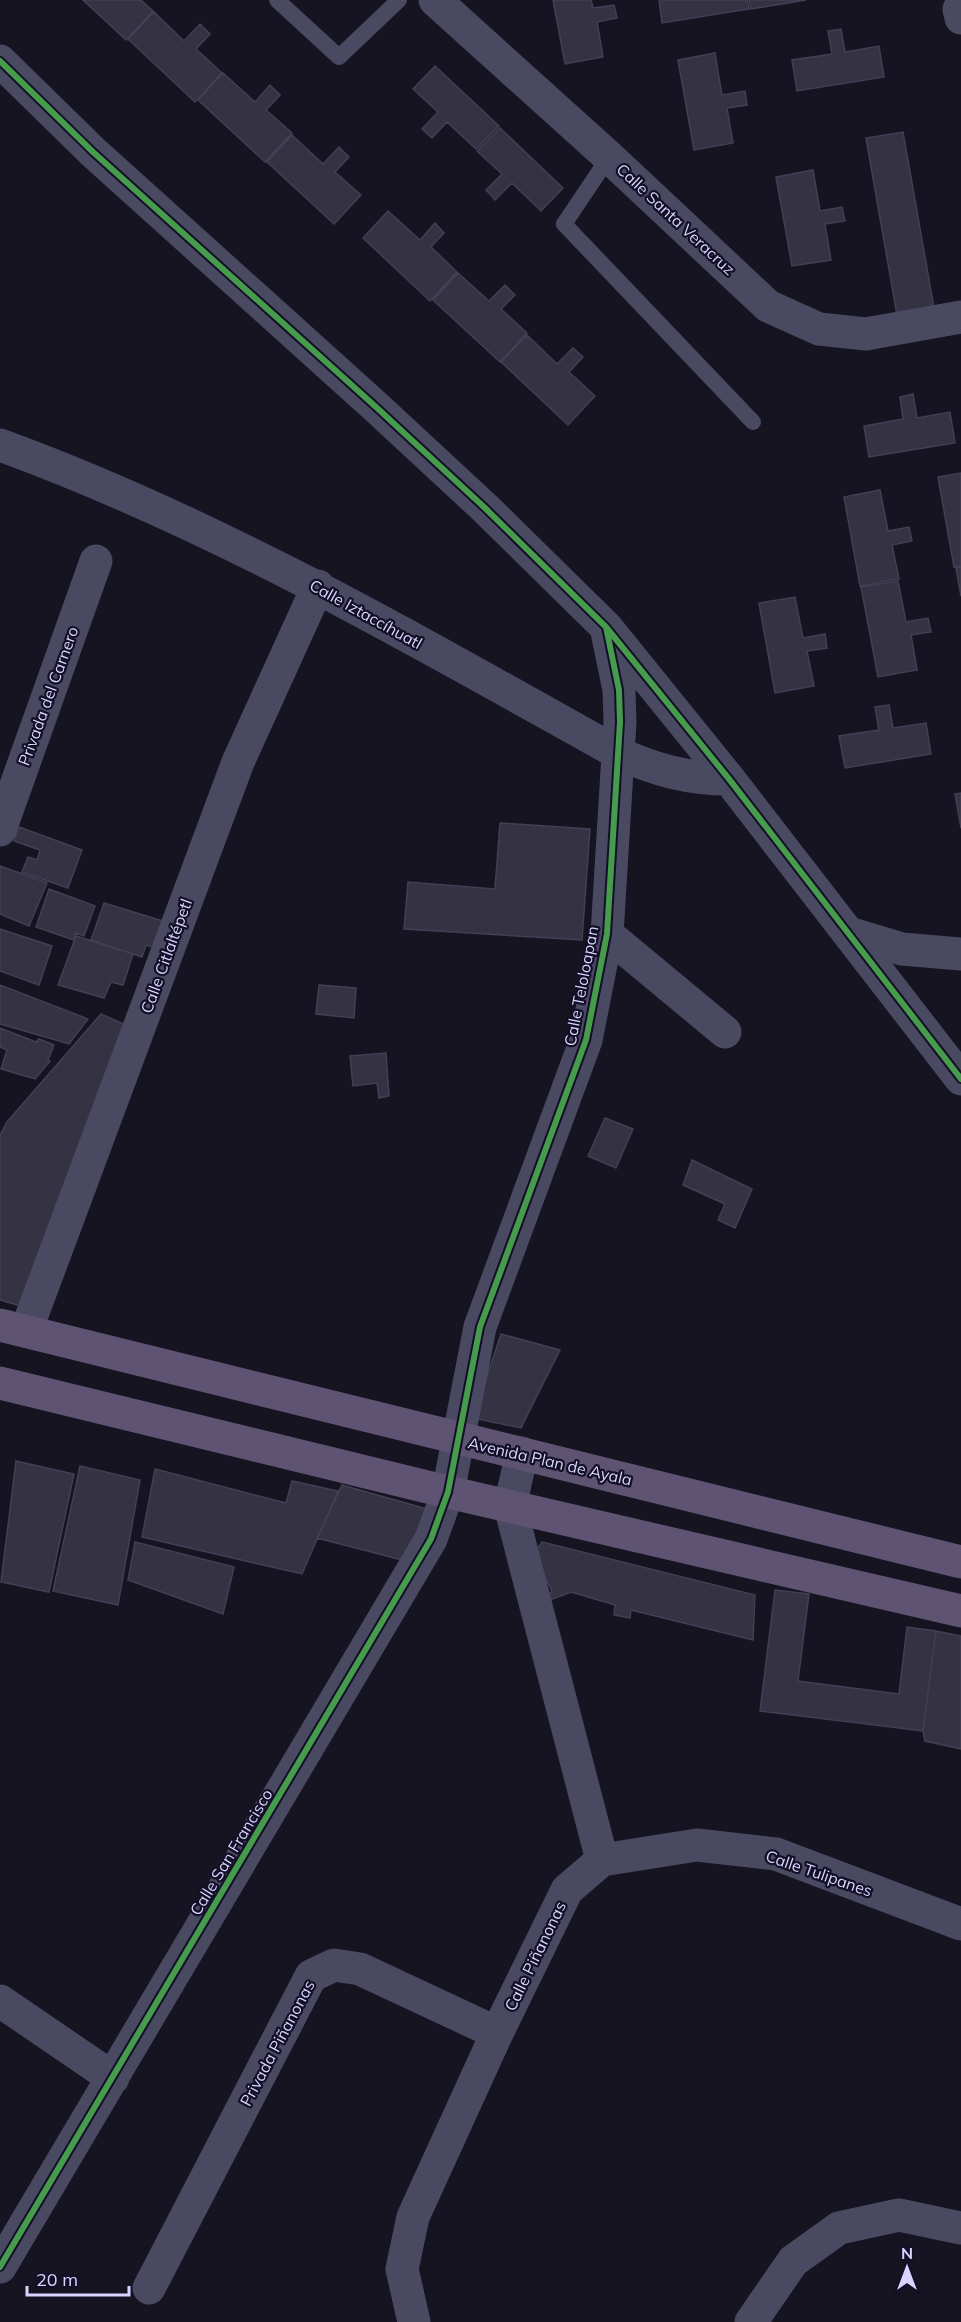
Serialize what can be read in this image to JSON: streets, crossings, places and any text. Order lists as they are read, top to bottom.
{
  "streets": {
    "main road": ["Avenida Plan de Ayala"],
    "street": [
      "Calle Santa Veracruz",
      "Calle Iztaccíhuatl",
      "Privada del Carnero",
      "Calle Citlaltépetl",
      "Calle Teloloapan",
      "Calle San Francisco",
      "Calle Tulipanes",
      "Calle Piñanonas",
      "Privada Piñanonas"
    ]
  },
  "crossings": [
    ["Calle Iztaccíhuatl", "Calle Citlaltépetl"],
    ["Calle Iztaccíhuatl", "Calle Teloloapan"],
    ["Calle Citlaltépetl", "Avenida Plan de Ayala"],
    ["Calle Teloloapan", "Avenida Plan de Ayala"],
    ["Calle Teloloapan", "Calle San Francisco"],
    ["Avenida Plan de Ayala", "Calle San Francisco"],
    ["Calle Tulipanes", "Calle Piñanonas"],
    ["Calle Piñanonas", "Privada Piñanonas"]
  ],
  "scale_bar": "20 m",
  "north": "top"
}
